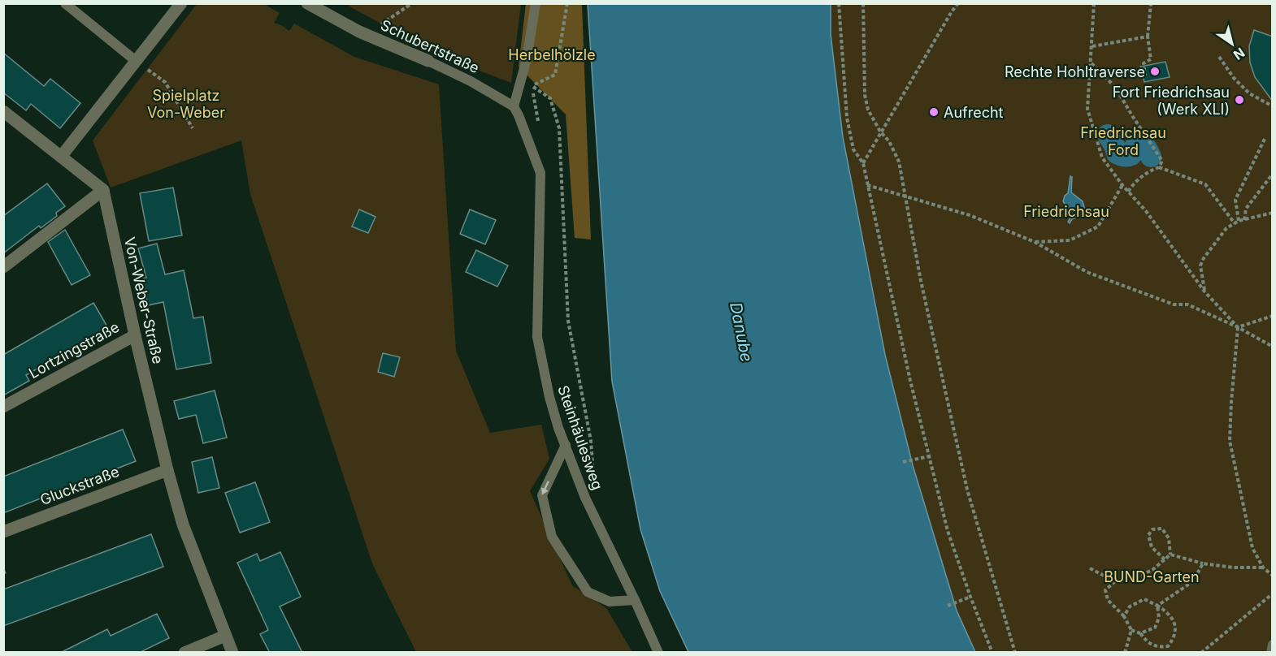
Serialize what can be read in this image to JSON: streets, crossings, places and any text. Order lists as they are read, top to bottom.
{
  "streets": {
    "street": [
      "Schubertstraße",
      "Von-Weber-Straße",
      "Lortzingstraße",
      "Gluckstraße"
    ],
    "lane": ["Steinhäulesweg"]
  },
  "crossings": [
    ["Schubertstraße", "Steinhäulesweg"],
    ["Von-Weber-Straße", "Lortzingstraße"],
    ["Von-Weber-Straße", "Gluckstraße"]
  ],
  "water": ["Danube"],
  "parks": [
    "Herbelhölzle",
    "Spielplatz Von-Weber",
    "Friedrichsau Ford",
    "Friedrichsau",
    "BUND-Garten"
  ],
  "places": ["Rechte Hohltraverse", "Fort Friedrichsau (Werk XLI)", "Aufrecht"],
  "north": "bottom right"
}
